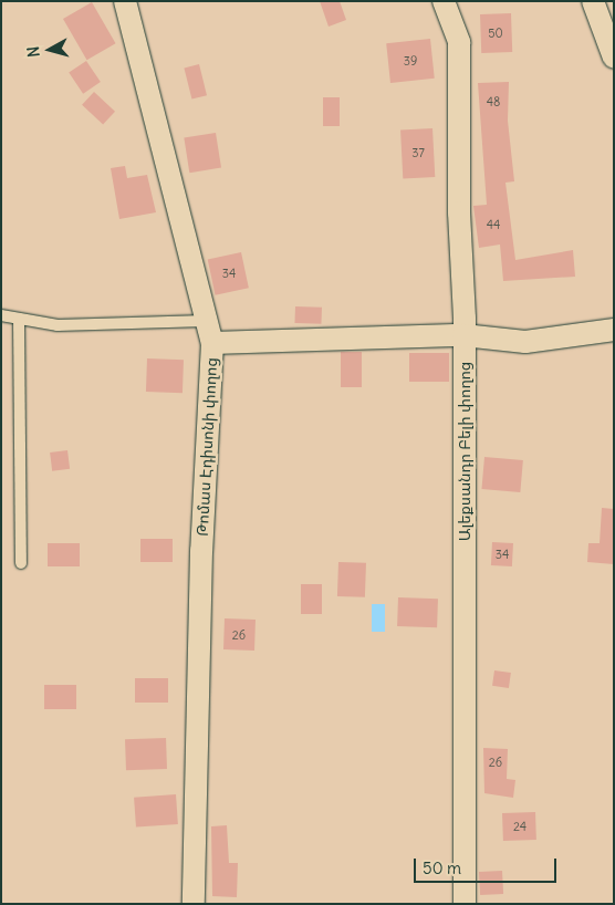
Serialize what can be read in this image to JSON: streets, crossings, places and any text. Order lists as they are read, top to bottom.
{
  "streets": {
    "street": ["Թոմաս Էդիսոնի փողոց", "Ալեքսանդր Բելի փողոց"]
  },
  "house_numbers": [
    "50",
    "39",
    "48",
    "37",
    "44",
    "34",
    "34",
    "26",
    "26",
    "24"
  ],
  "scale_bar": "50 m",
  "north": "left"
}
